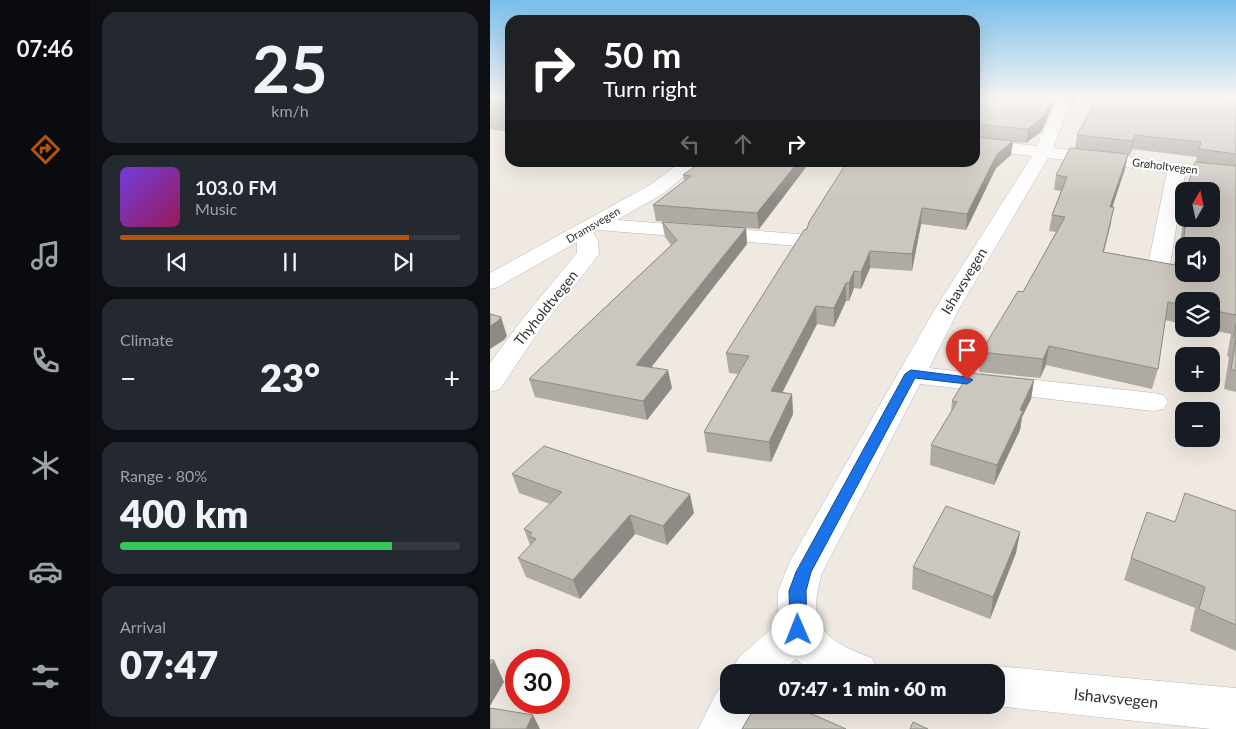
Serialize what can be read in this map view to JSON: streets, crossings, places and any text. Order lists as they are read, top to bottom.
{
  "streets": {
    "street": [
      "Grøholtvegen",
      "Dramsvegen",
      "Ishavsvegen",
      "Thyholdtvegen"
    ]
  },
  "crossings": [
    ["Grøholtvegen", "Ishavsvegen"],
    ["Dramsvegen", "Thyholdtvegen"]
  ],
  "north": "top",
  "page": {
    "tabs": "07:46",
    "tile": [
      ["25", "km/h"],
      "Climate",
      ["Range · 80%", "400 km"],
      ["Arrival", "07:47"]
    ],
    "turn": ["50 m", "Turn right"],
    "song": ["103.0 FM", "Music"],
    "map_buttons": ["+", "−"],
    "heat": ["−", "23°", "+"],
    "limit": "30",
    "trip": "07:47 · 1 min · 60 m"
  }
}
